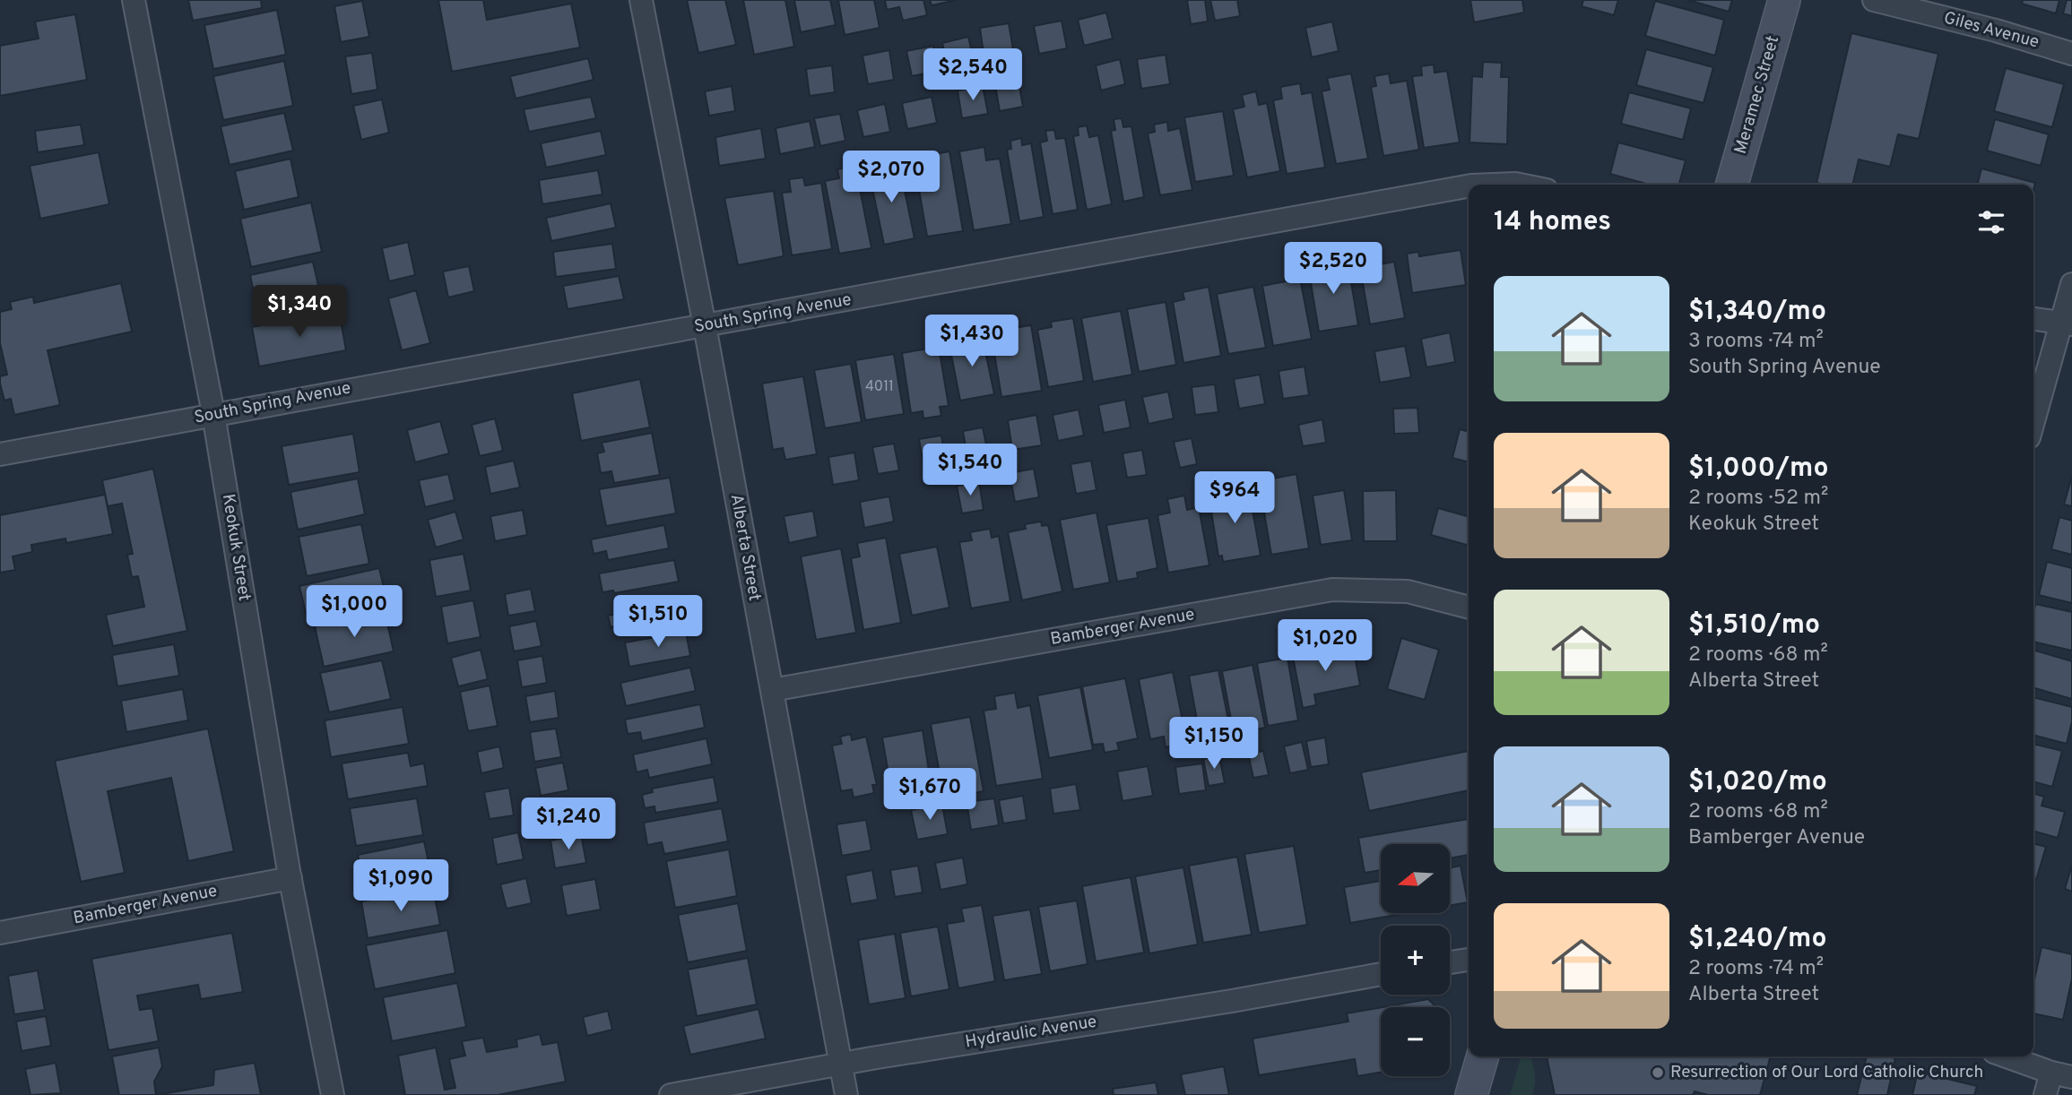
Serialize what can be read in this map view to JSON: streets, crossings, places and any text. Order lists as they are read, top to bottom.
{
  "streets": {
    "street": [
      "Giles Avenue",
      "Meramec Street",
      "South Spring Avenue",
      "Keokuk Street",
      "Alberta Street",
      "Bamberger Avenue",
      "Hydraulic Avenue"
    ]
  },
  "crossings": [
    ["South Spring Avenue", "Keokuk Street"],
    ["South Spring Avenue", "Alberta Street"],
    ["Keokuk Street", "Bamberger Avenue"],
    ["Alberta Street", "Bamberger Avenue"],
    ["Alberta Street", "Hydraulic Avenue"]
  ],
  "places": ["Resurrection of Our Lord Catholic Church"],
  "house_numbers": ["4011"],
  "north": "left",
  "page": {
    "price": [
      "$2,540",
      "$2,070",
      "$2,520",
      "$1,340",
      "$1,430",
      "$1,540",
      "$964",
      "$1,000",
      "$1,510",
      "$1,020",
      "$1,150",
      "$1,670",
      "$1,240",
      "$1,090"
    ],
    "heading": "14 homes",
    "list": [
      {
        "name": "$1,340/mo",
        "note": "3 rooms · 74 m² · South Spring Avenue"
      },
      {
        "name": "$1,000/mo",
        "note": "2 rooms · 52 m² · Keokuk Street"
      },
      {
        "name": "$1,510/mo",
        "note": "2 rooms · 68 m² · Alberta Street"
      },
      {
        "name": "$1,020/mo",
        "note": "2 rooms · 68 m² · Bamberger Avenue"
      },
      {
        "name": "$1,240/mo",
        "note": "2 rooms · 74 m² · Alberta Street"
      }
    ],
    "map_buttons": ["+", "−"]
  }
}
